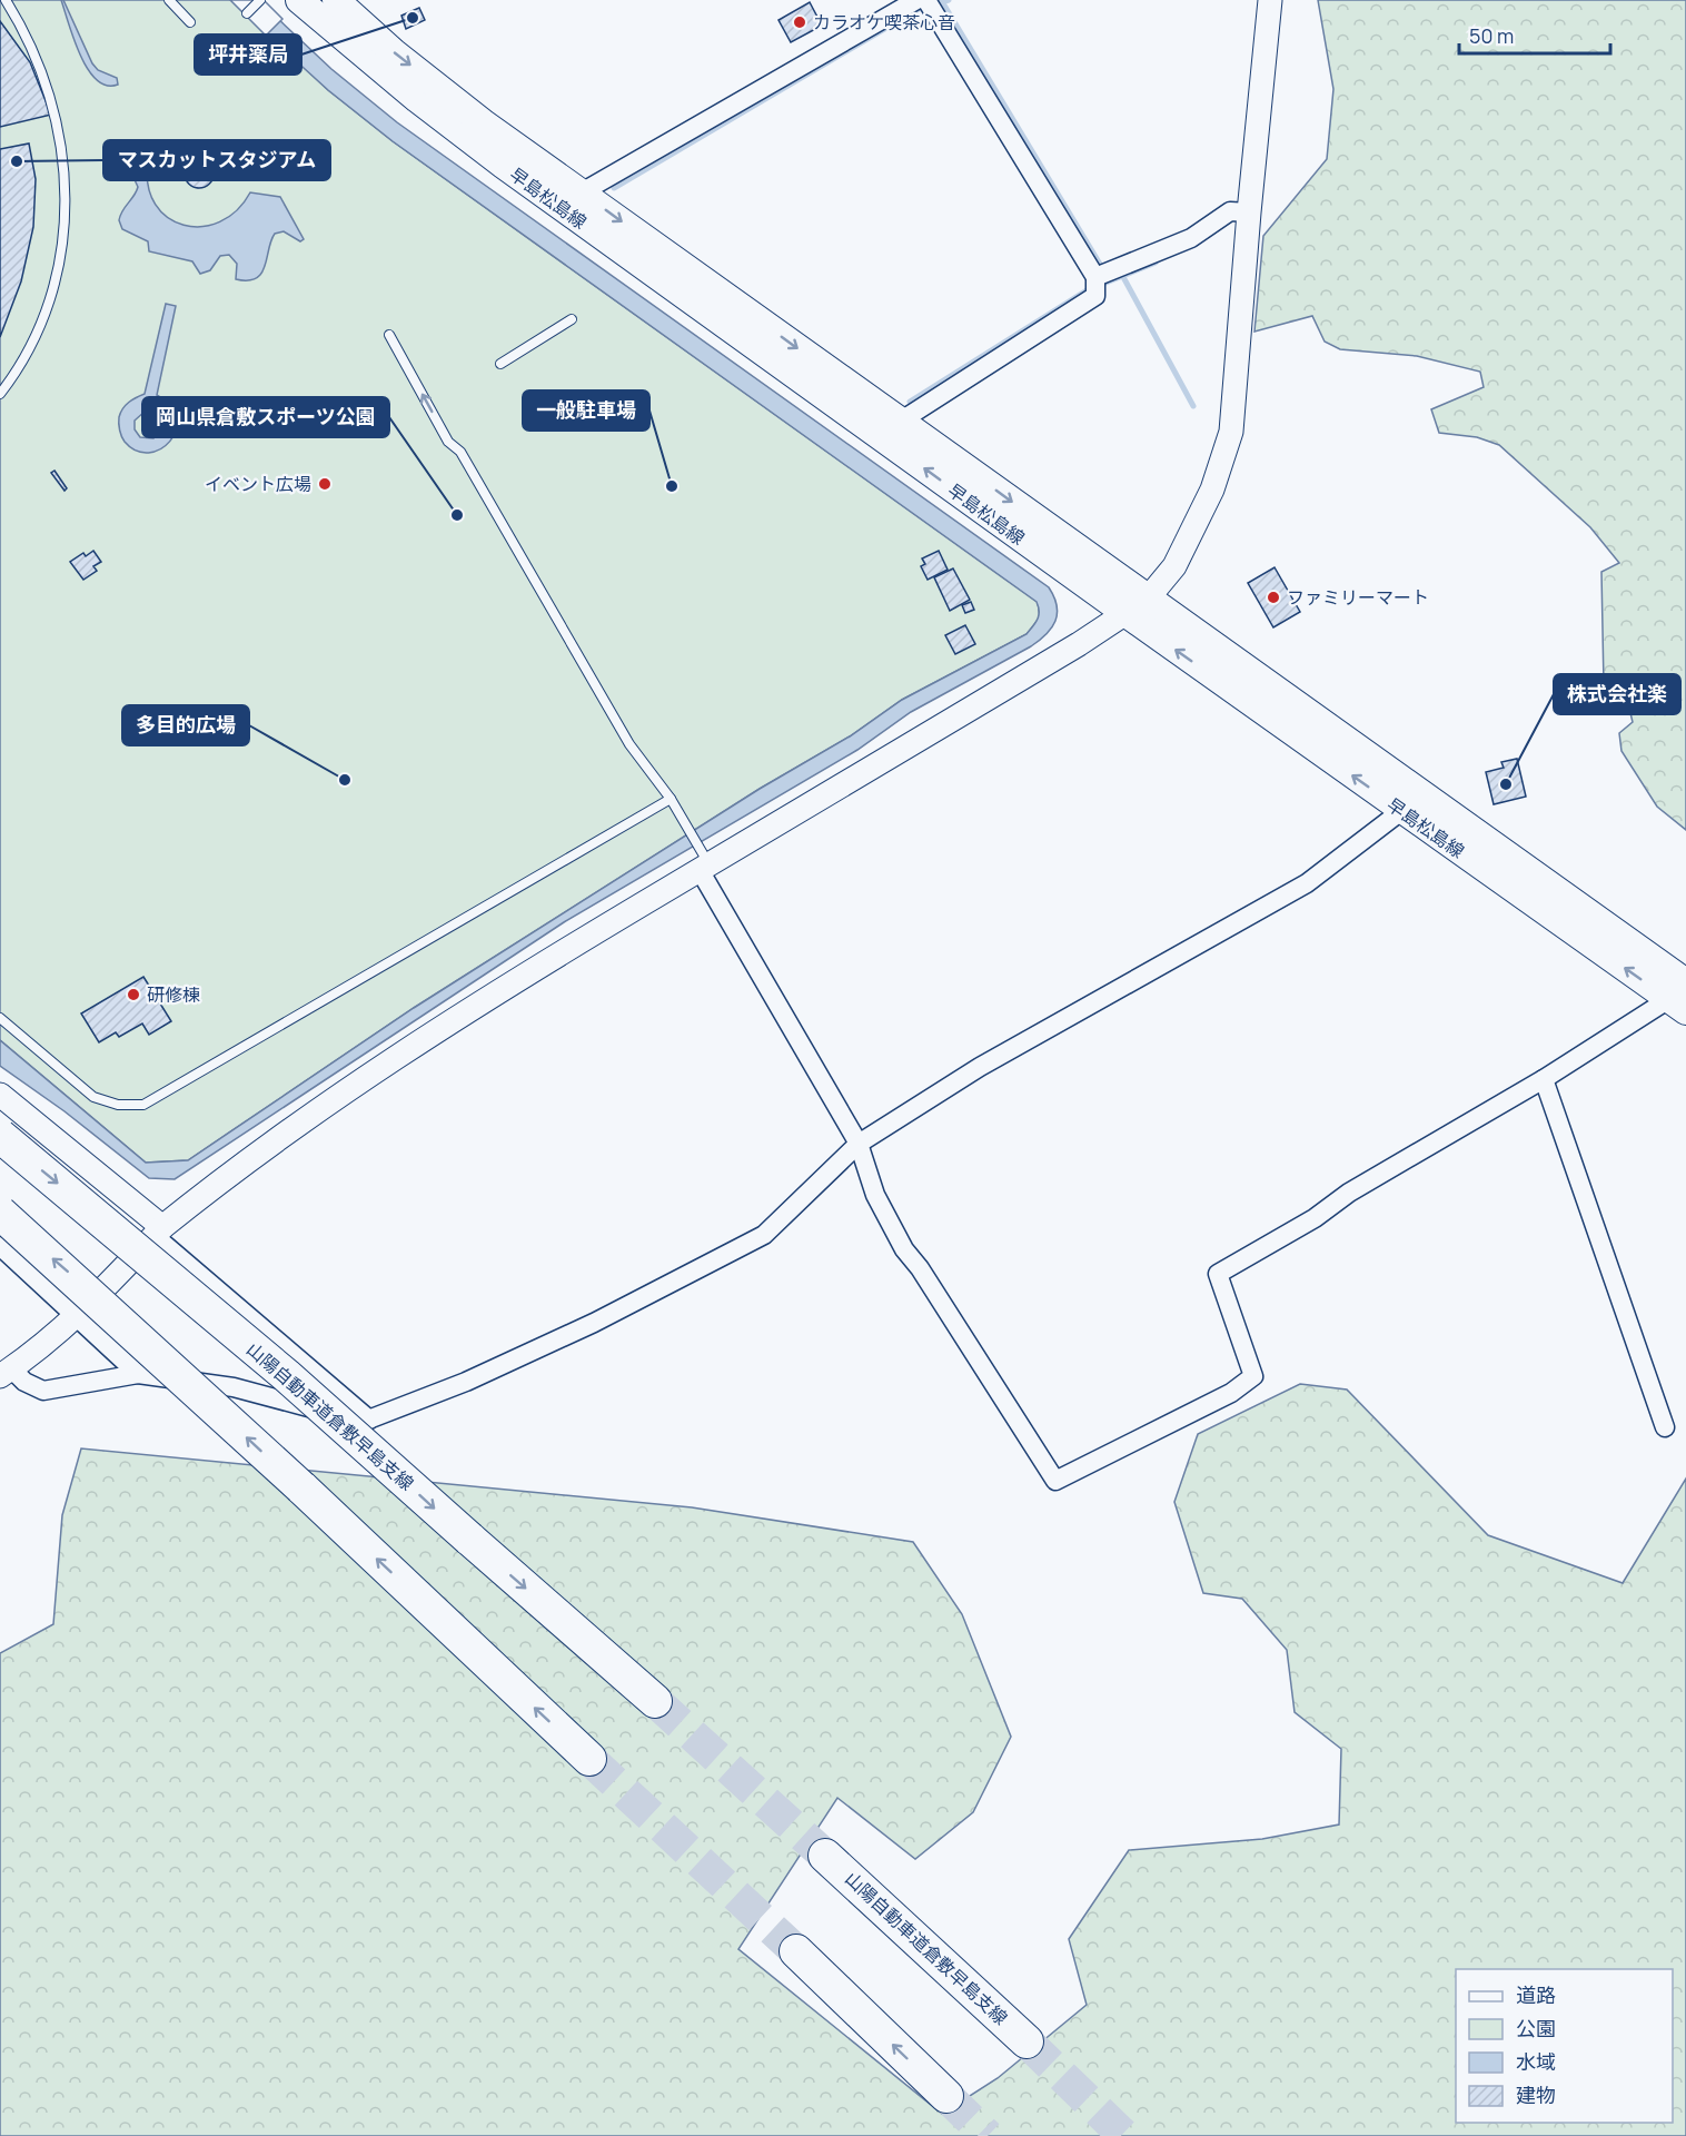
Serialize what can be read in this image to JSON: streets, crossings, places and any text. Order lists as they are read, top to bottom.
{
  "streets": {
    "highway": ["山陽自動車道倉敷早島支線"],
    "main road": ["早島松島線"]
  },
  "places": [
    "坪井薬局",
    "カラオケ喫茶心音",
    "マスカットスタジアム",
    "イベント広場",
    "一般駐車場",
    "岡山県倉敷スポーツ公園",
    "ファミリーマート",
    "多目的広場",
    "株式会社楽",
    "研修棟"
  ],
  "legend": [
    "道路",
    "公園",
    "水域",
    "建物"
  ],
  "scale_bar": "50 m"
}
